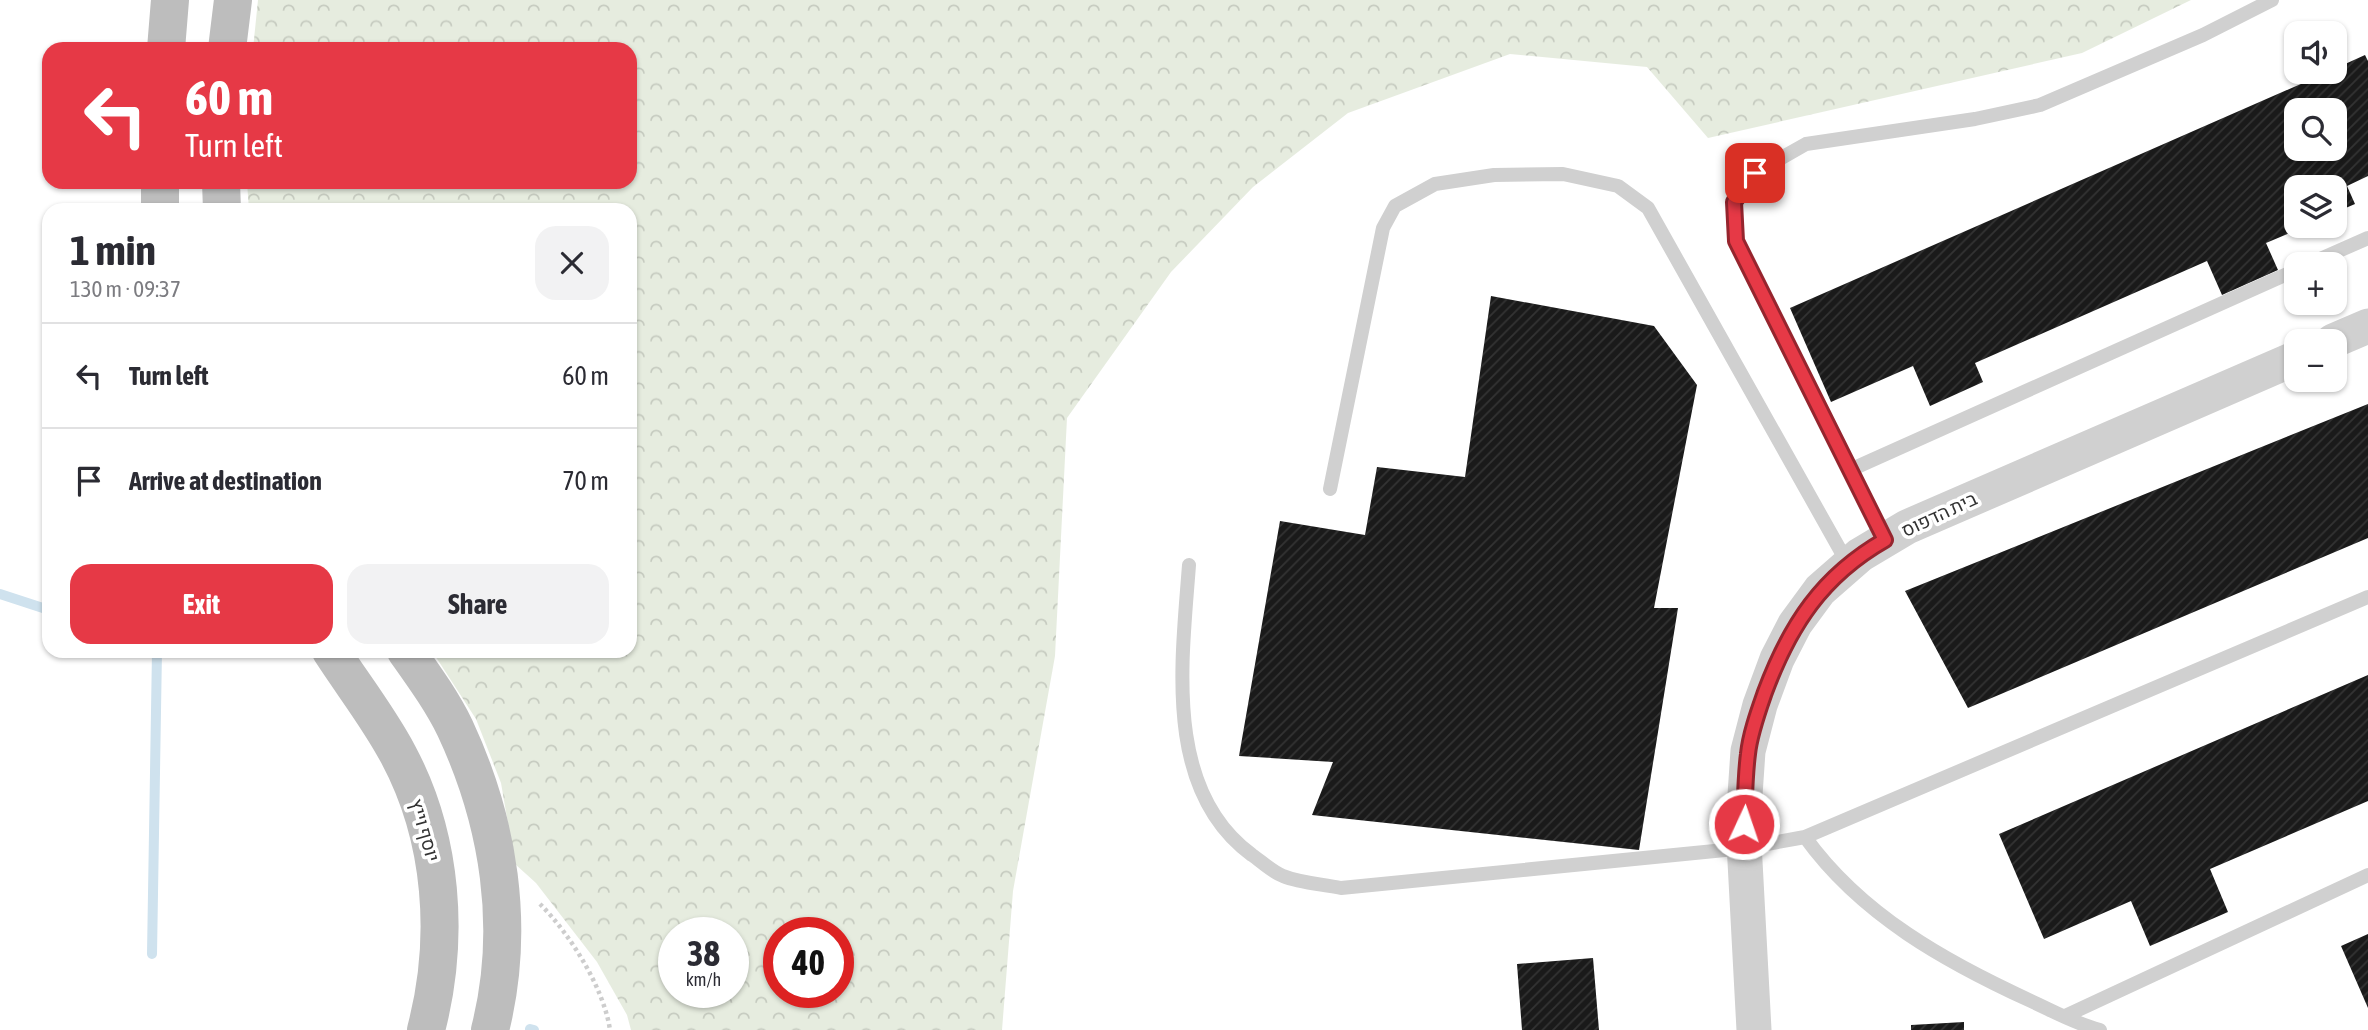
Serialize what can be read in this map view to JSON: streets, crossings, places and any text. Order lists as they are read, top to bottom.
{
  "streets": {
    "main road": ["יוסף וייץ"],
    "street": ["בית הדפוס"]
  },
  "page": {
    "map_buttons": ["+", "−"],
    "turn": ["60 m", "Turn left"],
    "heading": ["1 min", "130 m · 09:37"],
    "list": [
      {
        "name": "Turn left",
        "value": "60 m"
      },
      {
        "name": "Arrive at destination",
        "value": "70 m"
      }
    ],
    "buttons": ["Exit", "Share"],
    "speed": "38 km/h",
    "limit": "40"
  }
}
